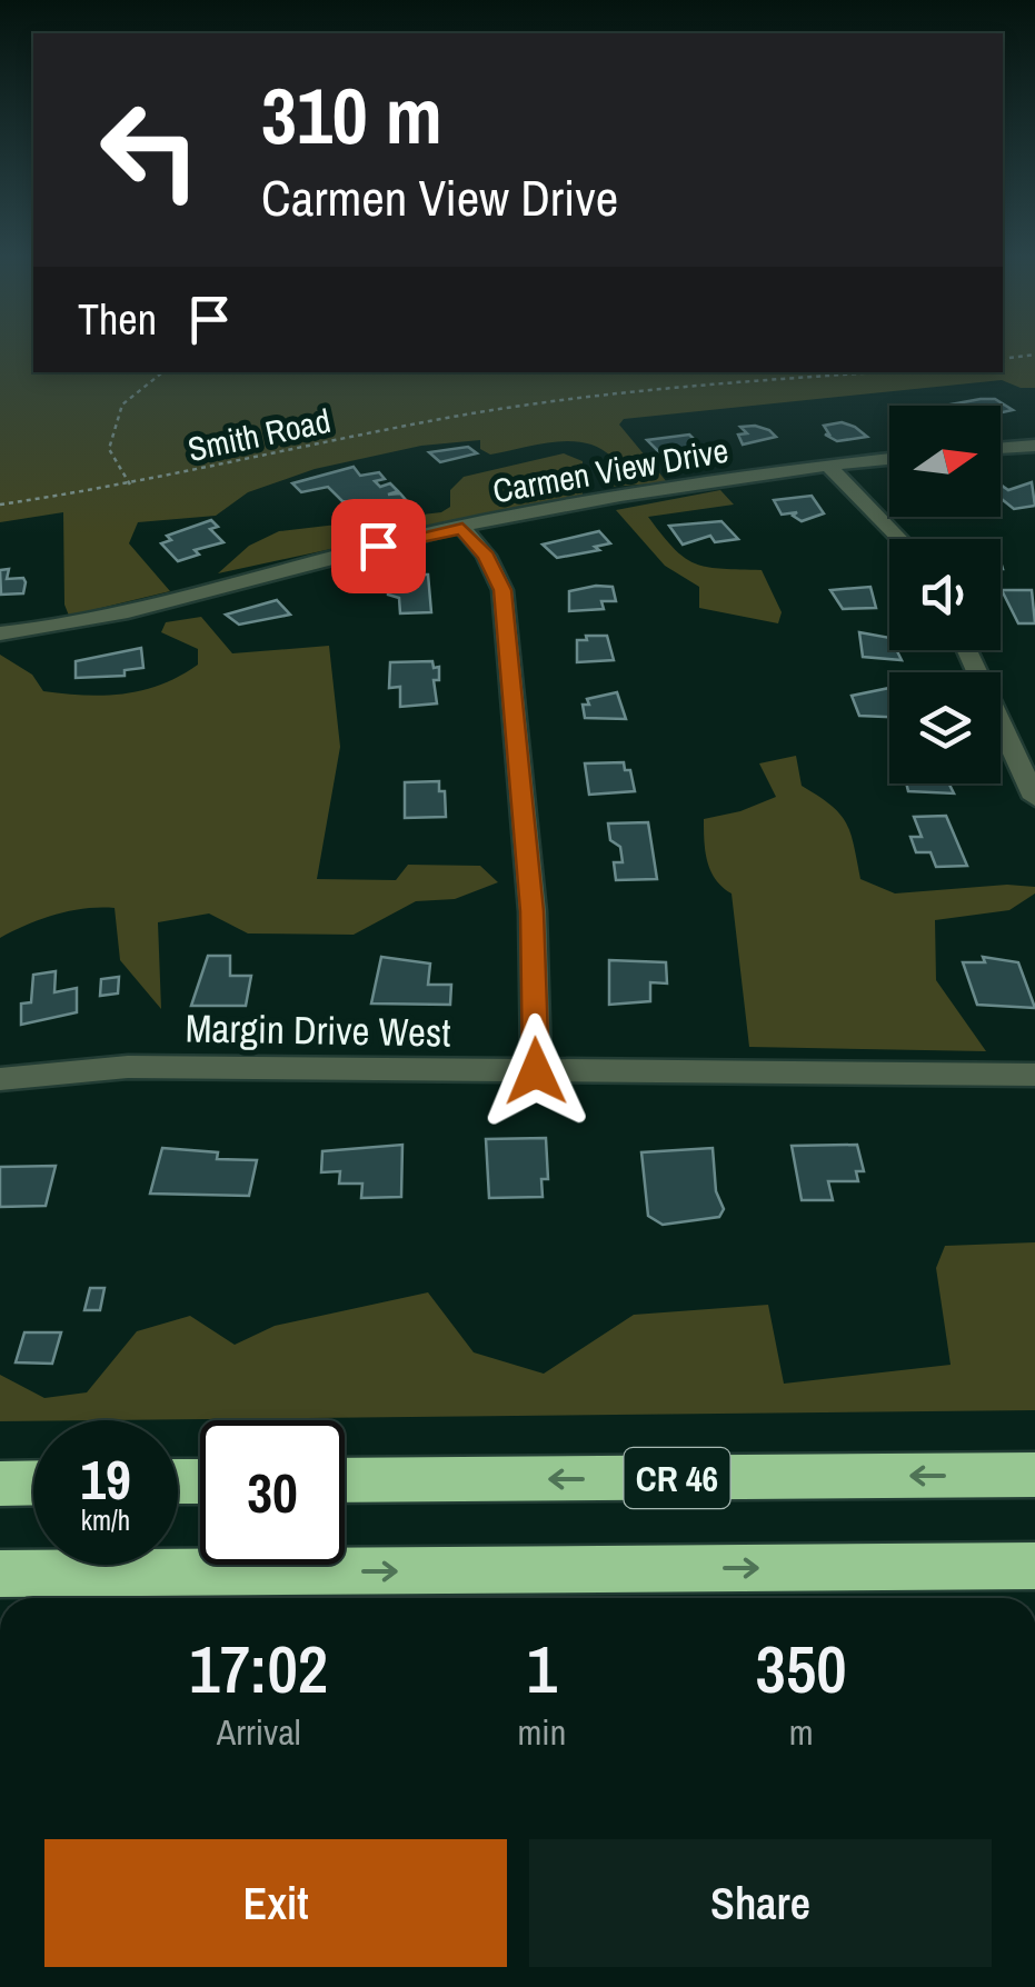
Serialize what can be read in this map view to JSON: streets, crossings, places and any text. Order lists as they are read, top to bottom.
{
  "streets": {
    "highway": ["CR 46"],
    "street": ["Carmen View Drive", "Margin Drive West"],
    "path": ["Smith Road"]
  },
  "north": "right",
  "page": {
    "turn": ["310 m", "Carmen View Drive"],
    "then": "Then",
    "speed": "19 km/h",
    "limit": "30",
    "eta": [
      "17:02",
      "Arrival",
      "1",
      "min",
      "350",
      "m"
    ],
    "buttons": ["Exit", "Share"]
  }
}
